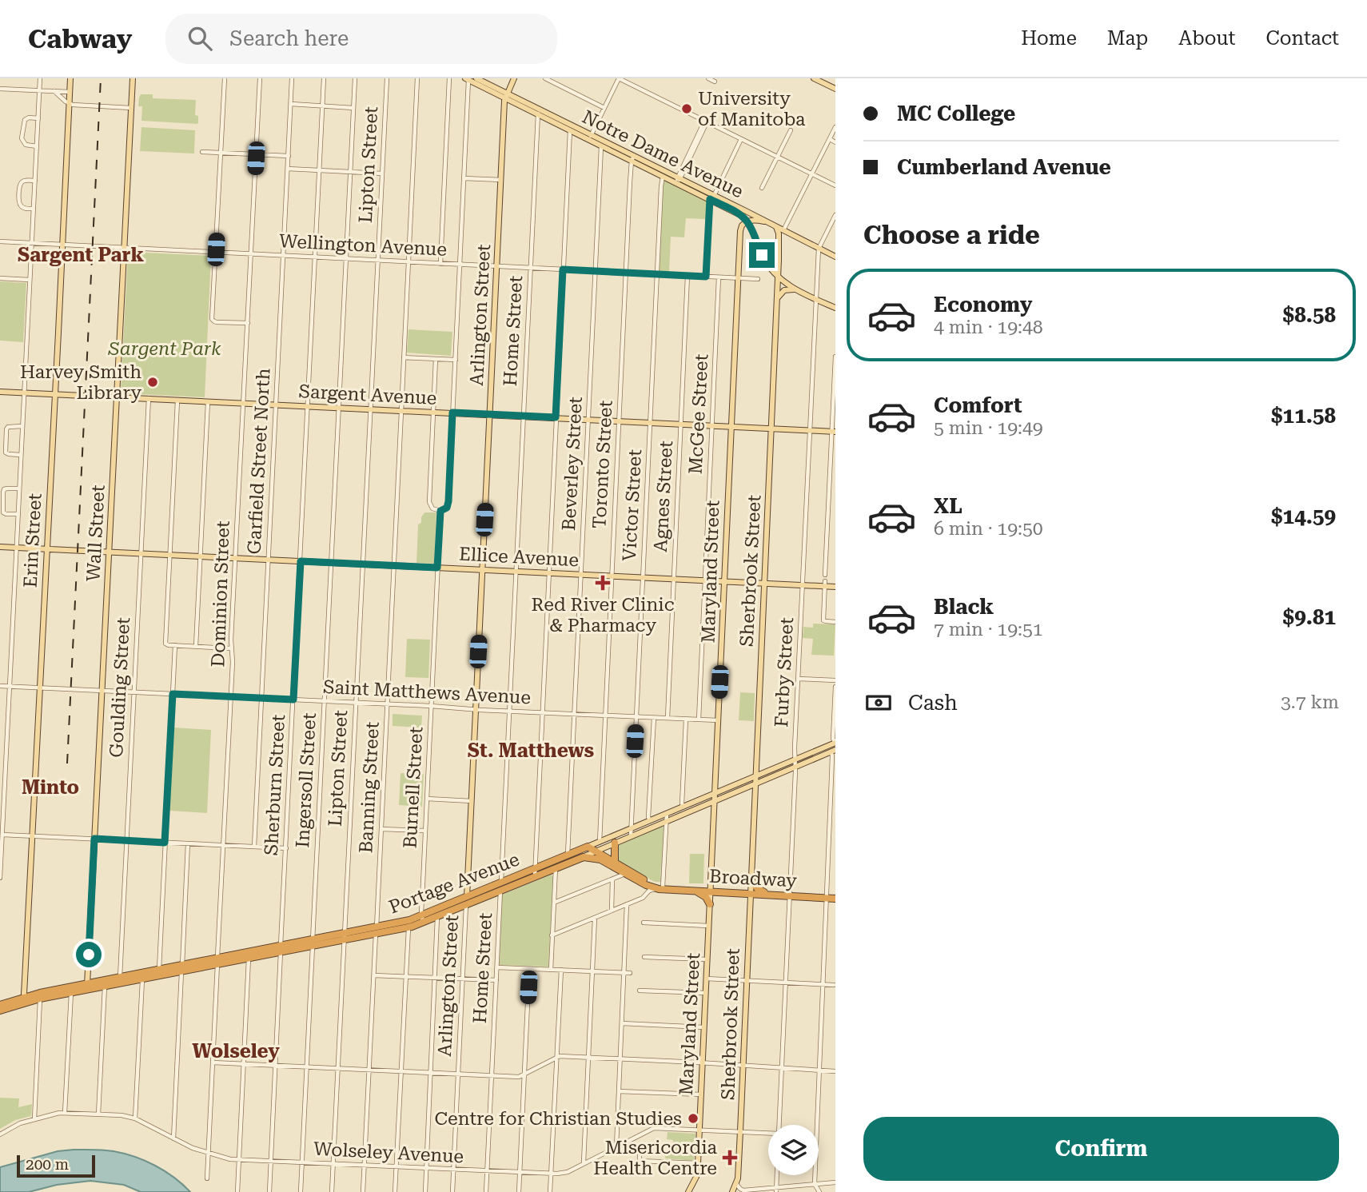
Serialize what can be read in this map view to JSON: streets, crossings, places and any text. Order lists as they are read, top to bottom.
{
  "streets": {
    "highway": ["Broadway", "Portage Avenue"],
    "main road": [
      "Notre Dame Avenue",
      "Arlington Street",
      "Sargent Avenue",
      "Wall Street",
      "Erin Street",
      "Ellice Avenue",
      "Sherbrook Street",
      "Maryland Street"
    ],
    "street": [
      "Lipton Street",
      "Wellington Avenue",
      "Home Street",
      "McGee Street",
      "Garfield Street North",
      "Beverley Street",
      "Toronto Street",
      "Agnes Street",
      "Victor Street",
      "Dominion Street",
      "Furby Street",
      "Goulding Street",
      "Saint Matthews Avenue",
      "Ingersoll Street",
      "Sherburn Street",
      "Banning Street",
      "Burnell Street",
      "Wolseley Avenue"
    ]
  },
  "crossings": [
    ["Notre Dame Avenue", "Arlington Street"],
    ["Notre Dame Avenue", "Home Street"],
    ["Notre Dame Avenue", "Beverley Street"],
    ["Notre Dame Avenue", "Toronto Street"],
    ["Notre Dame Avenue", "Victor Street"],
    ["Notre Dame Avenue", "Sherbrook Street"],
    ["Notre Dame Avenue", "Maryland Street"],
    ["Notre Dame Avenue", "Furby Street"],
    ["Lipton Street", "Wellington Avenue"],
    ["Lipton Street", "Sargent Avenue"],
    ["Lipton Street", "Ellice Avenue"],
    ["Lipton Street", "Saint Matthews Avenue"],
    ["Lipton Street", "Portage Avenue"],
    ["Lipton Street", "Wolseley Avenue"],
    ["Wellington Avenue", "Arlington Street"],
    ["Wellington Avenue", "Home Street"],
    ["Wellington Avenue", "McGee Street"],
    ["Wellington Avenue", "Garfield Street North"],
    ["Wellington Avenue", "Beverley Street"],
    ["Wellington Avenue", "Toronto Street"],
    ["Wellington Avenue", "Agnes Street"],
    ["Wellington Avenue", "Victor Street"],
    ["Wellington Avenue", "Wall Street"],
    ["Wellington Avenue", "Erin Street"],
    ["Wellington Avenue", "Maryland Street"],
    ["Wellington Avenue", "Dominion Street"],
    ["Wellington Avenue", "Ingersoll Street"],
    ["Wellington Avenue", "Sherburn Street"],
    ["Wellington Avenue", "Banning Street"],
    ["Arlington Street", "Sargent Avenue"],
    ["Arlington Street", "Ellice Avenue"],
    ["Arlington Street", "Saint Matthews Avenue"],
    ["Arlington Street", "Portage Avenue"],
    ["Arlington Street", "Wolseley Avenue"],
    ["Home Street", "Sargent Avenue"],
    ["Home Street", "Ellice Avenue"],
    ["Home Street", "Saint Matthews Avenue"],
    ["Home Street", "Portage Avenue"],
    ["Home Street", "Wolseley Avenue"],
    ["Sargent Avenue", "McGee Street"],
    ["Sargent Avenue", "Garfield Street North"],
    ["Sargent Avenue", "Beverley Street"],
    ["Sargent Avenue", "Toronto Street"],
    ["Sargent Avenue", "Agnes Street"],
    ["Sargent Avenue", "Victor Street"],
    ["Sargent Avenue", "Wall Street"],
    ["Sargent Avenue", "Erin Street"],
    ["Sargent Avenue", "Sherbrook Street"],
    ["Sargent Avenue", "Maryland Street"],
    ["Sargent Avenue", "Dominion Street"],
    ["Sargent Avenue", "Furby Street"],
    ["Sargent Avenue", "Goulding Street"],
    ["Sargent Avenue", "Ingersoll Street"],
    ["Sargent Avenue", "Sherburn Street"],
    ["Sargent Avenue", "Banning Street"],
    ["Sargent Avenue", "Burnell Street"],
    ["McGee Street", "Ellice Avenue"],
    ["McGee Street", "Saint Matthews Avenue"],
    ["Garfield Street North", "Ellice Avenue"],
    ["Garfield Street North", "Saint Matthews Avenue"],
    ["Beverley Street", "Ellice Avenue"],
    ["Beverley Street", "Saint Matthews Avenue"],
    ["Beverley Street", "Portage Avenue"],
    ["Toronto Street", "Ellice Avenue"],
    ["Toronto Street", "Saint Matthews Avenue"],
    ["Toronto Street", "Portage Avenue"],
    ["Agnes Street", "Ellice Avenue"],
    ["Agnes Street", "Saint Matthews Avenue"],
    ["Victor Street", "Ellice Avenue"],
    ["Victor Street", "Saint Matthews Avenue"],
    ["Victor Street", "Portage Avenue"],
    ["Wall Street", "Ellice Avenue"],
    ["Wall Street", "Saint Matthews Avenue"],
    ["Wall Street", "Portage Avenue"],
    ["Erin Street", "Ellice Avenue"],
    ["Erin Street", "Saint Matthews Avenue"],
    ["Erin Street", "Portage Avenue"],
    ["Ellice Avenue", "Sherbrook Street"],
    ["Ellice Avenue", "Maryland Street"],
    ["Ellice Avenue", "Dominion Street"],
    ["Ellice Avenue", "Furby Street"],
    ["Ellice Avenue", "Goulding Street"],
    ["Ellice Avenue", "Ingersoll Street"],
    ["Ellice Avenue", "Sherburn Street"],
    ["Ellice Avenue", "Banning Street"],
    ["Ellice Avenue", "Burnell Street"],
    ["Sherbrook Street", "Broadway"],
    ["Sherbrook Street", "Portage Avenue"],
    ["Sherbrook Street", "Wolseley Avenue"],
    ["Maryland Street", "Saint Matthews Avenue"],
    ["Maryland Street", "Broadway"],
    ["Maryland Street", "Portage Avenue"],
    ["Maryland Street", "Wolseley Avenue"],
    ["Dominion Street", "Saint Matthews Avenue"],
    ["Dominion Street", "Portage Avenue"],
    ["Dominion Street", "Wolseley Avenue"],
    ["Furby Street", "Broadway"],
    ["Furby Street", "Portage Avenue"],
    ["Goulding Street", "Saint Matthews Avenue"],
    ["Goulding Street", "Portage Avenue"],
    ["Saint Matthews Avenue", "Ingersoll Street"],
    ["Saint Matthews Avenue", "Sherburn Street"],
    ["Saint Matthews Avenue", "Banning Street"],
    ["Saint Matthews Avenue", "Burnell Street"],
    ["Ingersoll Street", "Portage Avenue"],
    ["Ingersoll Street", "Wolseley Avenue"],
    ["Sherburn Street", "Portage Avenue"],
    ["Sherburn Street", "Wolseley Avenue"],
    ["Banning Street", "Portage Avenue"],
    ["Banning Street", "Wolseley Avenue"],
    ["Burnell Street", "Portage Avenue"],
    ["Broadway", "Portage Avenue"]
  ],
  "districts": [
    "Sargent Park",
    "St. Matthews",
    "Minto",
    "Wolseley"
  ],
  "parks": ["Sargent Park"],
  "places": {
    "other": ["University of Manitoba", "Harvey Smith Library", "Centre for Christian Studies"],
    "health": ["Red River Clinic & Pharmacy", "Misericordia Health Centre"]
  },
  "scale_bar": "200 m",
  "page": {
    "header": "Cabway",
    "search": "Search here",
    "nav": [
      "Home",
      "Map",
      "About",
      "Contact"
    ],
    "banner": ["MC College", "Cumberland Avenue"],
    "heading": "Choose a ride",
    "list": [
      {
        "name": "Economy",
        "note": "4 min · 19:48",
        "value": "$8.58"
      },
      {
        "name": "Comfort",
        "note": "5 min · 19:49",
        "value": "$11.58"
      },
      {
        "name": "XL",
        "note": "6 min · 19:50",
        "value": "$14.59"
      },
      {
        "name": "Black",
        "note": "7 min · 19:51",
        "value": "$9.81"
      }
    ],
    "pay": ["Cash", "3.7 km"],
    "buttons": "Confirm",
    "scale": "200 m"
  }
}
